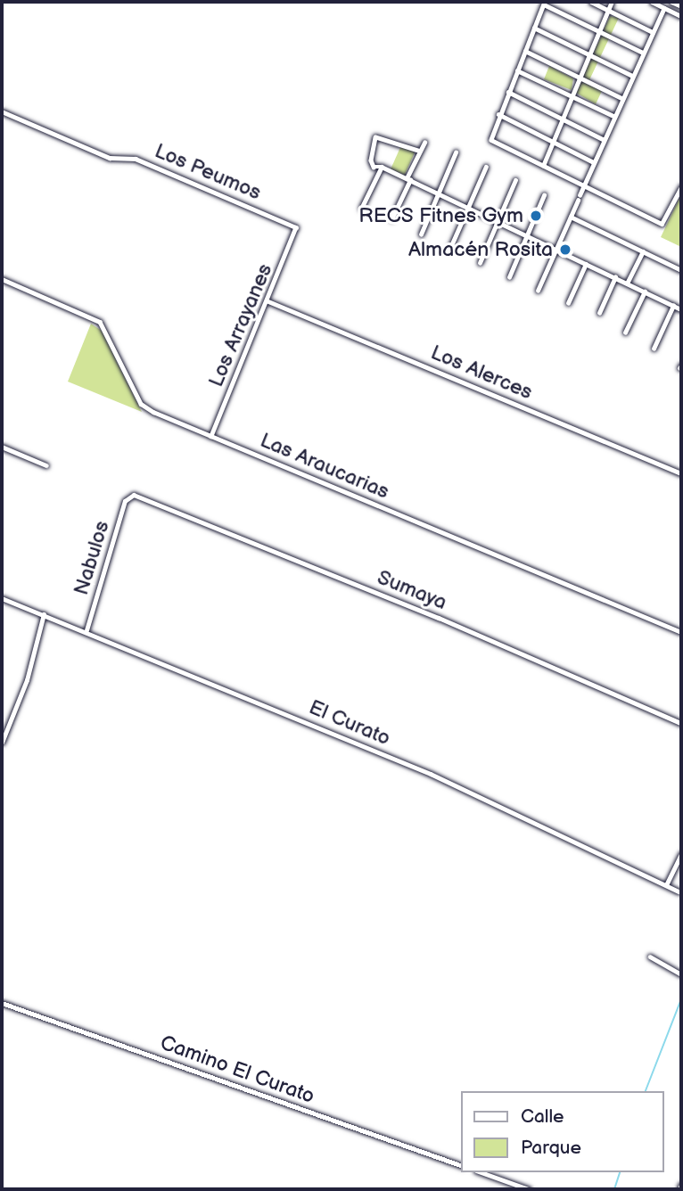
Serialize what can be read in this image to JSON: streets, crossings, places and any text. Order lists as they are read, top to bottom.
{
  "streets": {
    "street": [
      "Los Peumos",
      "Los Arrayanes",
      "Los Alerces",
      "Las Araucarias",
      "Nabulos",
      "Sumaya",
      "El Curato",
      "Camino El Curato"
    ]
  },
  "crossings": [
    ["Los Peumos", "Los Arrayanes"],
    ["Los Arrayanes", "Los Alerces"],
    ["Los Arrayanes", "Las Araucarias"],
    ["Nabulos", "Sumaya"],
    ["Nabulos", "El Curato"]
  ],
  "places": ["RECS Fitnes Gym", "Almacén Rosita"],
  "legend": ["Calle", "Parque"]
}
